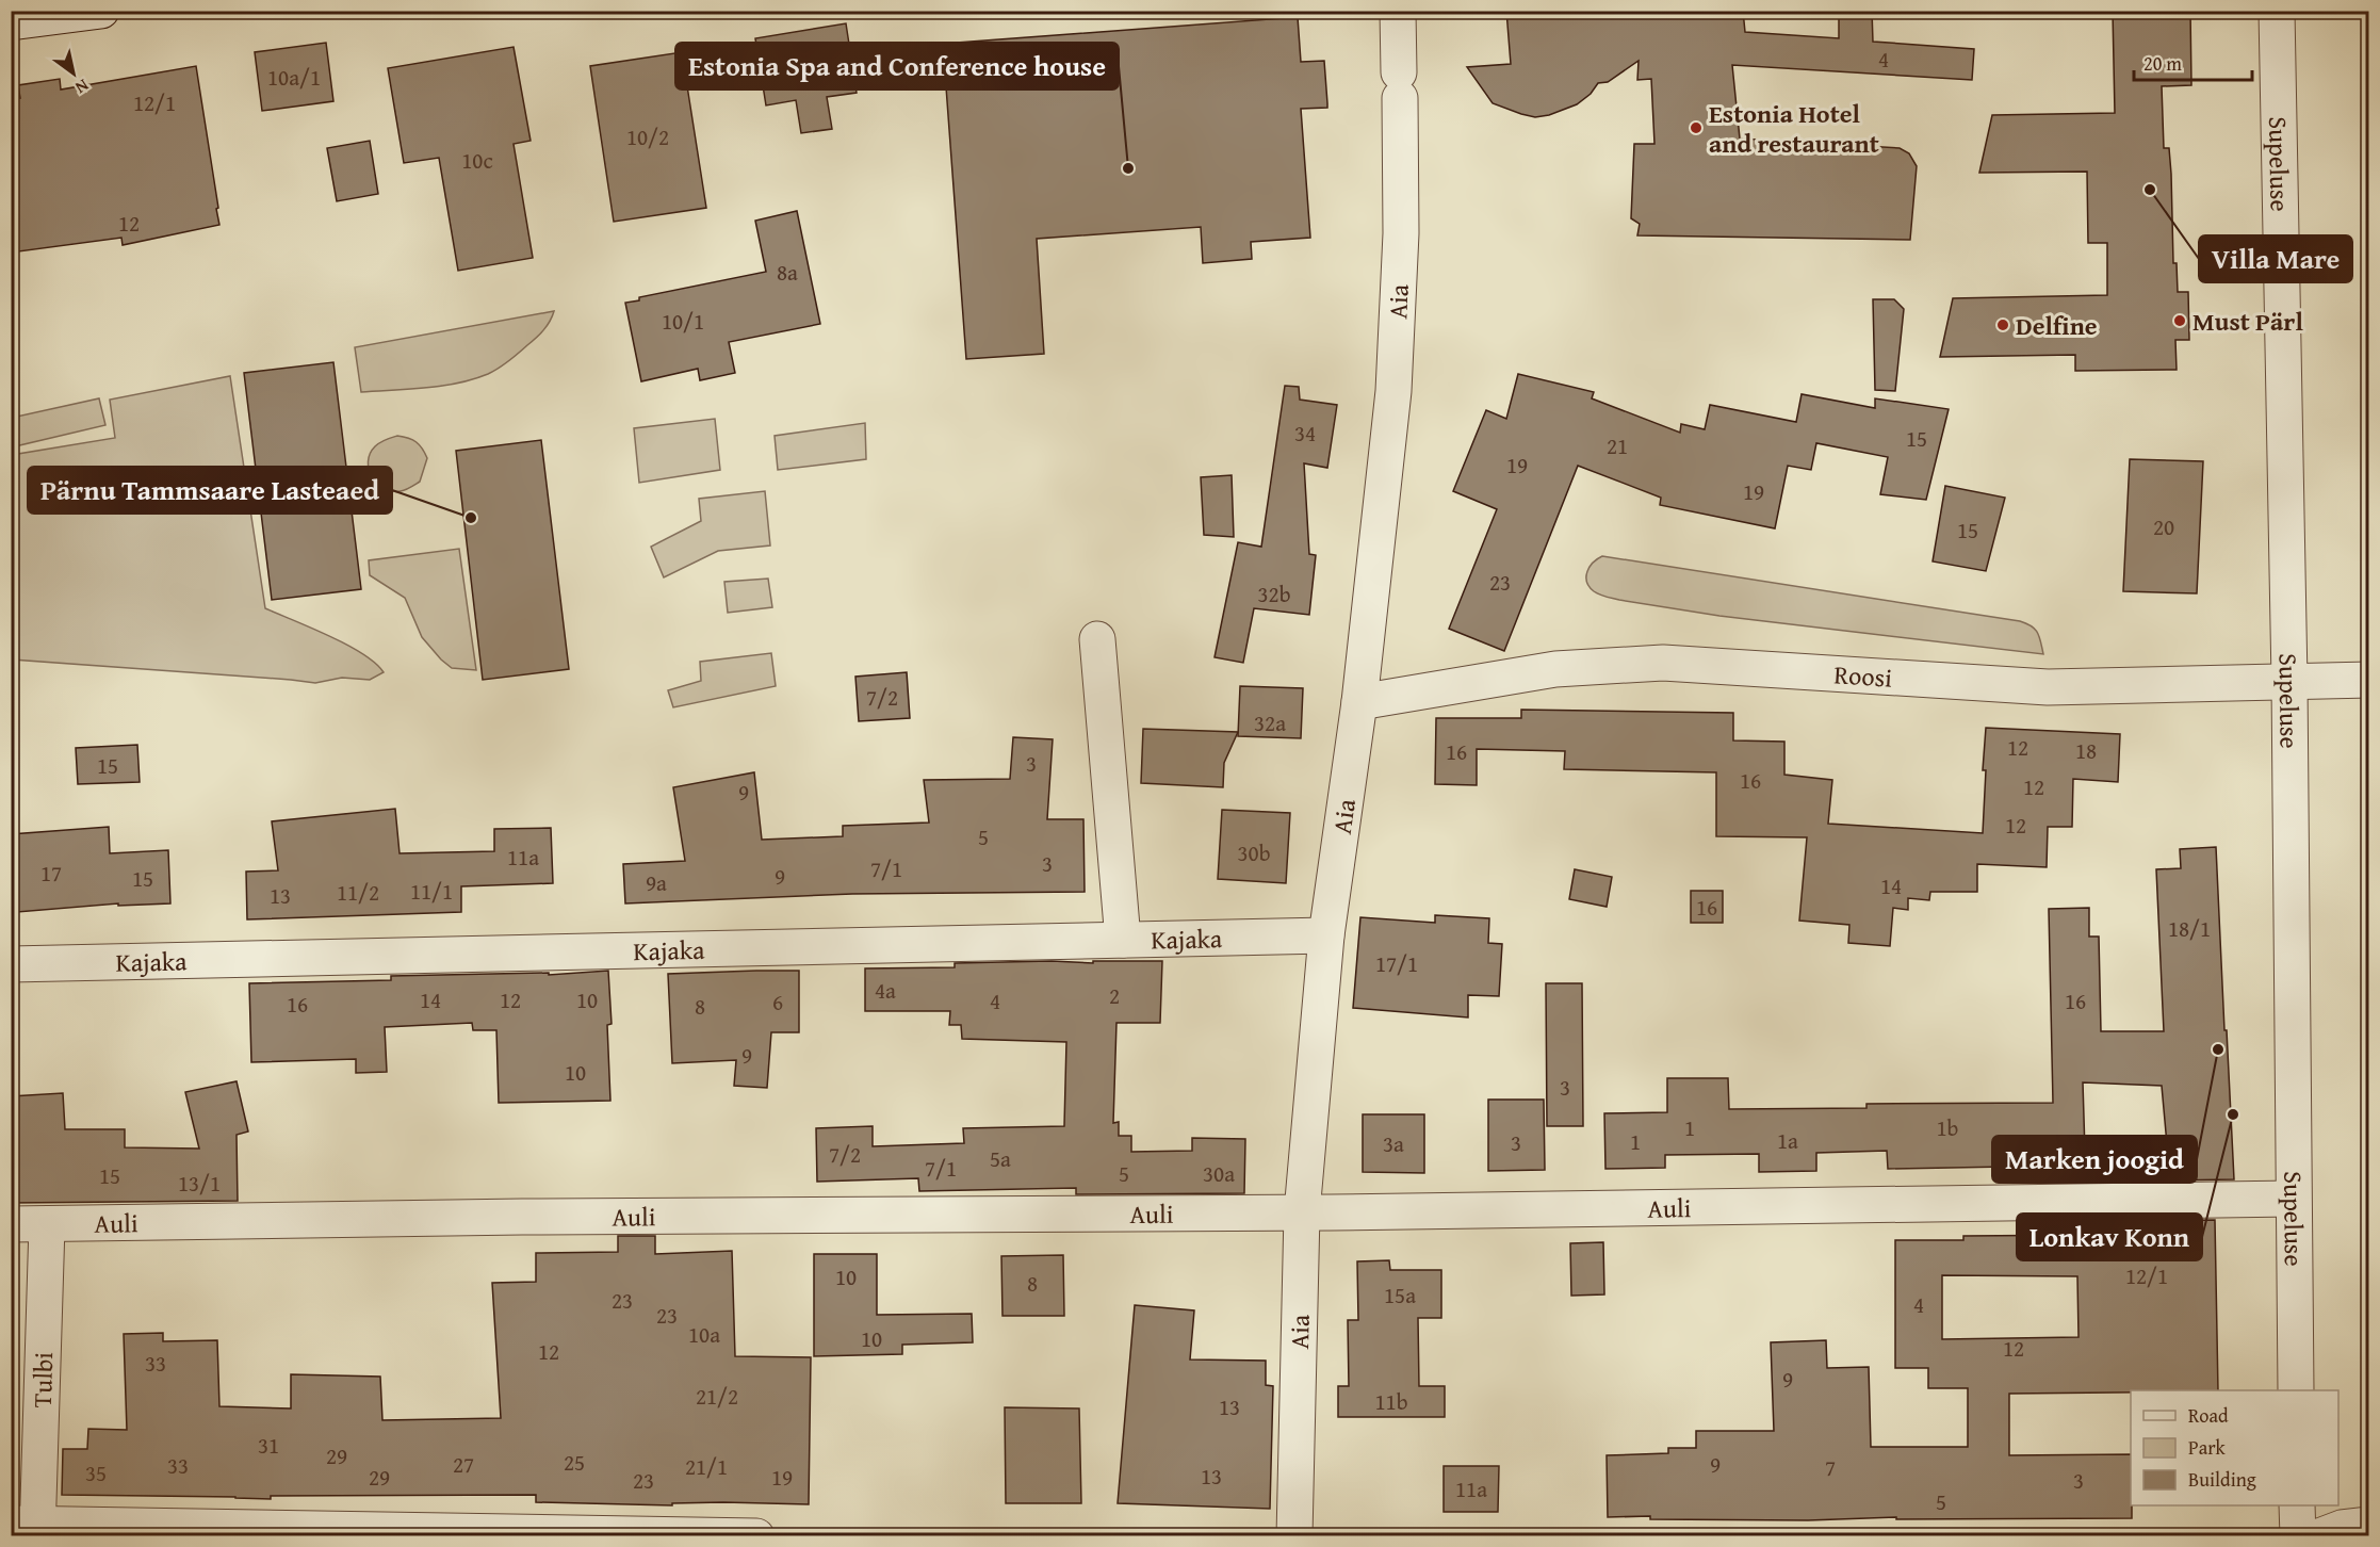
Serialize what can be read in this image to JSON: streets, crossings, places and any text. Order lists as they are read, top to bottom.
{
  "streets": {
    "street": [
      "Supeluse",
      "Aia",
      "Roosi",
      "Kajaka",
      "Auli",
      "Tulbi"
    ]
  },
  "crossings": [
    ["Supeluse", "Roosi"],
    ["Supeluse", "Auli"],
    ["Aia", "Roosi"],
    ["Aia", "Kajaka"],
    ["Aia", "Auli"],
    ["Auli", "Tulbi"]
  ],
  "places": [
    "Estonia Hotel and restaurant",
    "Estonia Spa and Conference house",
    "Villa Mare",
    "Must Pärl",
    "Delfine",
    "Pärnu Tammsaare Lasteaed",
    "Marken joogid",
    "Lonkav Konn"
  ],
  "house_numbers": [
    "4",
    "10a/1",
    "12/1",
    "10/2",
    "10c",
    "12",
    "8a",
    "10/1",
    "34",
    "15",
    "21",
    "19",
    "19",
    "20",
    "15",
    "23",
    "32b",
    "7/2",
    "32a",
    "12",
    "18",
    "16",
    "3",
    "15",
    "16",
    "12",
    "9",
    "12",
    "5",
    "30b",
    "11a",
    "3",
    "7/1",
    "17",
    "9",
    "15",
    "9a",
    "14",
    "11/1",
    "11/2",
    "13",
    "16",
    "18/1",
    "17/1",
    "4a",
    "2",
    "14",
    "12",
    "10",
    "4",
    "16",
    "6",
    "16",
    "8",
    "9",
    "10",
    "3",
    "1",
    "1b",
    "1a",
    "1",
    "3",
    "3a",
    "7/2",
    "5a",
    "7/1",
    "5",
    "30a",
    "15",
    "13/1",
    "12/1",
    "10",
    "8",
    "15a",
    "23",
    "4",
    "23",
    "10a",
    "10",
    "12",
    "12",
    "33",
    "9",
    "21/2",
    "11b",
    "13",
    "31",
    "29",
    "25",
    "27",
    "9",
    "33",
    "21/1",
    "7",
    "35",
    "13",
    "29",
    "19",
    "23",
    "3",
    "11a",
    "5"
  ],
  "legend": ["Road", "Park", "Building"],
  "scale_bar": "20 m",
  "north": "bottom right"
}
